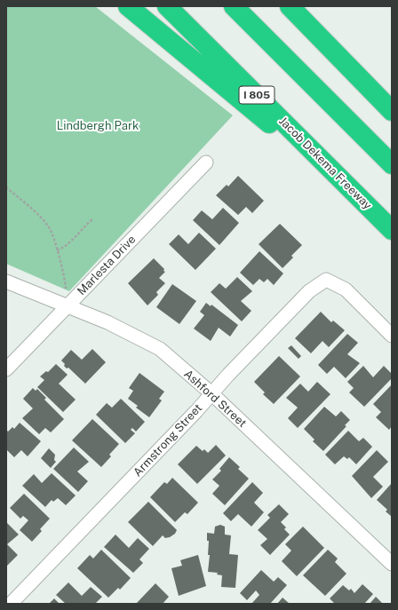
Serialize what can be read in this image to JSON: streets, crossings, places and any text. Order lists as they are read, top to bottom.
{
  "streets": {
    "highway": ["I 805", "Jacob Dekema Freeway"],
    "street": ["Marlesta Drive", "Ashford Street", "Armstrong Street"]
  },
  "crossings": [
    ["Marlesta Drive", "Ashford Street"],
    ["Ashford Street", "Armstrong Street"]
  ],
  "parks": ["Lindbergh Park"]
}
